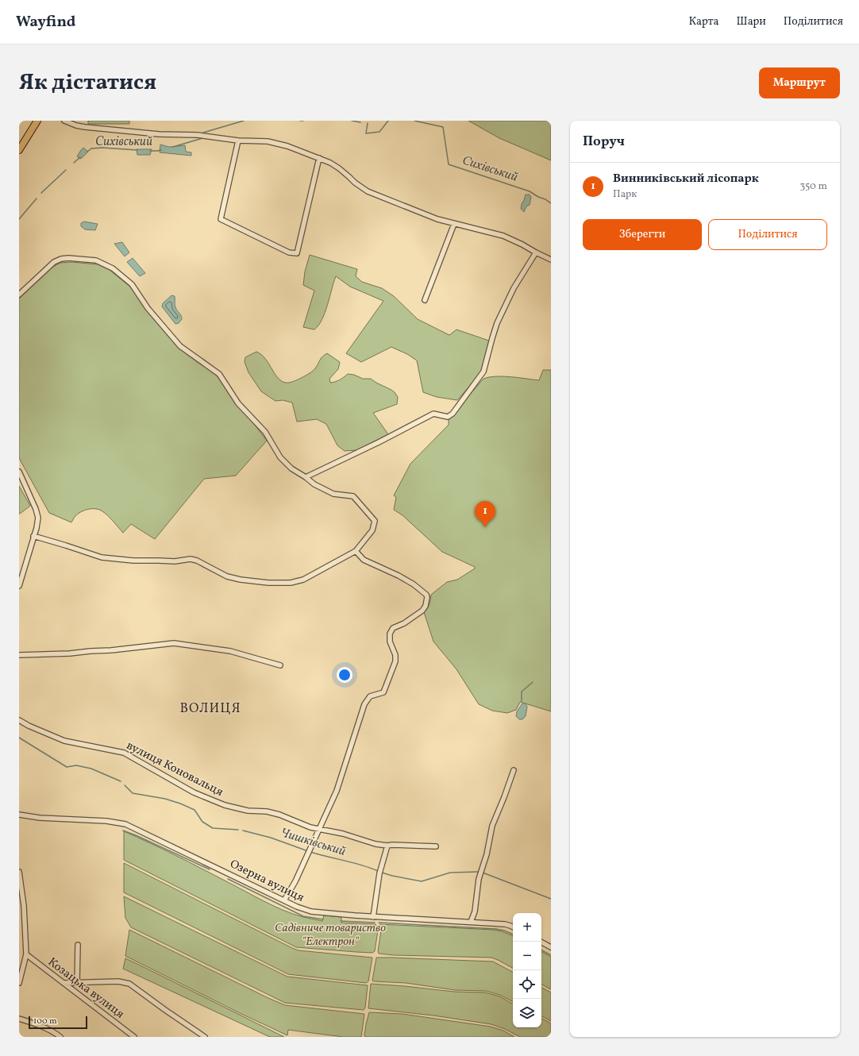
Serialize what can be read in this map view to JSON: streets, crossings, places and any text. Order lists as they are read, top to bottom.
{
  "streets": {
    "street": ["вулиця Коновальця", "Озерна вулиця", "Козацька вулиця"]
  },
  "districts": ["ВОЛИЦЯ"],
  "water": ["Сихівський", "Чишківський"],
  "parks": ["Садівниче товариство \"Електрон\""],
  "scale_bar": "100 m",
  "page": {
    "header": "Wayfind",
    "nav": ["Карта", "Шари", "Поділитися"],
    "title": "Як дістатися",
    "buttons": [
      "Маршрут",
      ["Зберегти", "Поділитися"]
    ],
    "heading": "Поруч",
    "list": [
      {
        "mark": "1",
        "name": "Винниківський лісопарк",
        "note": "Парк",
        "value": "350 m"
      }
    ],
    "pins": "1",
    "map_buttons": ["+", "−"],
    "scale": "100 m"
  }
}
